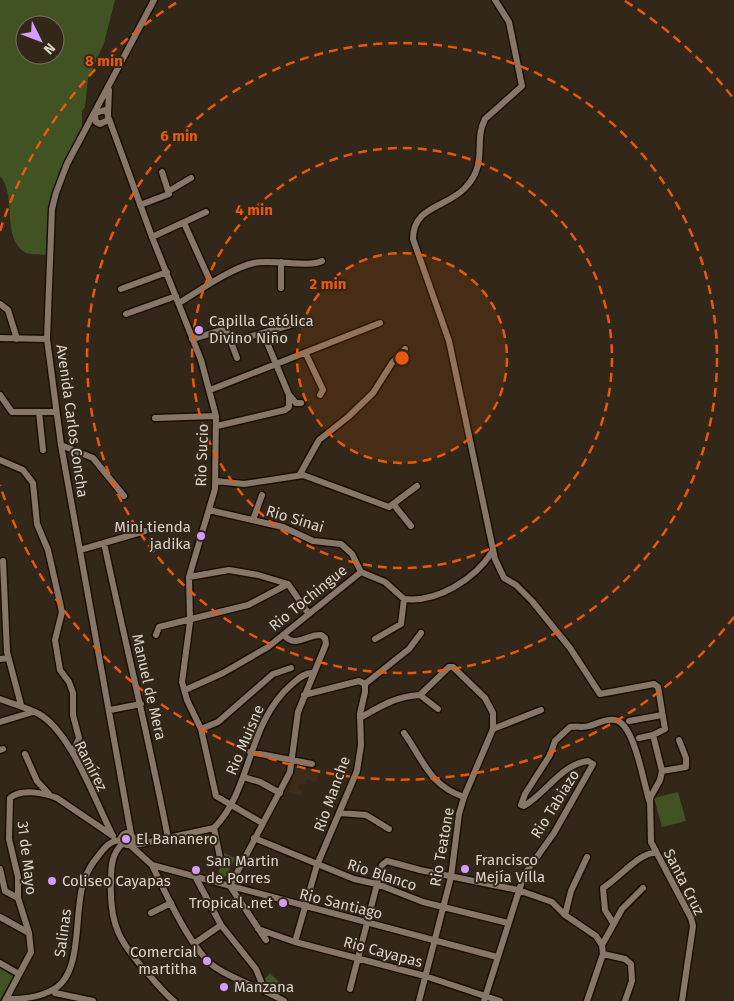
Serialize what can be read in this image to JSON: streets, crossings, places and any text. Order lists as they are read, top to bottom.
{
  "streets": {
    "street": [
      "Avenida Carlos Concha",
      "Rio Sucio",
      "Rio Sinai",
      "Rio Tochingue",
      "Manuel de Mera",
      "Rio Muisne",
      "Ramírez",
      "Rio Manche",
      "Rio Tabiazo",
      "Rio Teatone",
      "31 de Mayo",
      "Rio Blanco",
      "Santa Cruz",
      "Rio Santiago",
      "Salinas",
      "Rio Cayapas"
    ]
  },
  "crossings": [
    ["Avenida Carlos Concha", "Rio Sucio"],
    ["Avenida Carlos Concha", "Ramírez"],
    ["Avenida Carlos Concha", "31 de Mayo"],
    ["Avenida Carlos Concha", "Rio Santiago"],
    ["Avenida Carlos Concha", "Salinas"],
    ["Rio Sucio", "Rio Sinai"],
    ["Rio Sucio", "Rio Tochingue"],
    ["Rio Sucio", "Rio Muisne"],
    ["Rio Sinai", "Rio Tochingue"],
    ["Ramírez", "31 de Mayo"],
    ["Ramírez", "Rio Santiago"],
    ["Ramírez", "Salinas"],
    ["Rio Manche", "Rio Blanco"],
    ["Rio Manche", "Rio Santiago"],
    ["Rio Manche", "Rio Cayapas"],
    ["Rio Tabiazo", "Rio Blanco"],
    ["Rio Tabiazo", "Santa Cruz"],
    ["Rio Tabiazo", "Rio Santiago"],
    ["Rio Tabiazo", "Rio Cayapas"],
    ["Rio Teatone", "Rio Blanco"],
    ["Rio Teatone", "Rio Santiago"],
    ["Rio Teatone", "Rio Cayapas"],
    ["31 de Mayo", "Rio Santiago"],
    ["31 de Mayo", "Salinas"],
    ["Rio Santiago", "Salinas"]
  ],
  "places": [
    "Capilla Católica Divino Niño",
    "Mini tienda jadika",
    "El Bananero",
    "Francisco Mejía Villa",
    "San Martin de Porres",
    "Coliseo Cayapas",
    "Tropical .net",
    "Comercial martitha",
    "Manzana"
  ],
  "north": "bottom right",
  "rings": [
    "8 min",
    "6 min",
    "4 min",
    "2 min"
  ]
}
